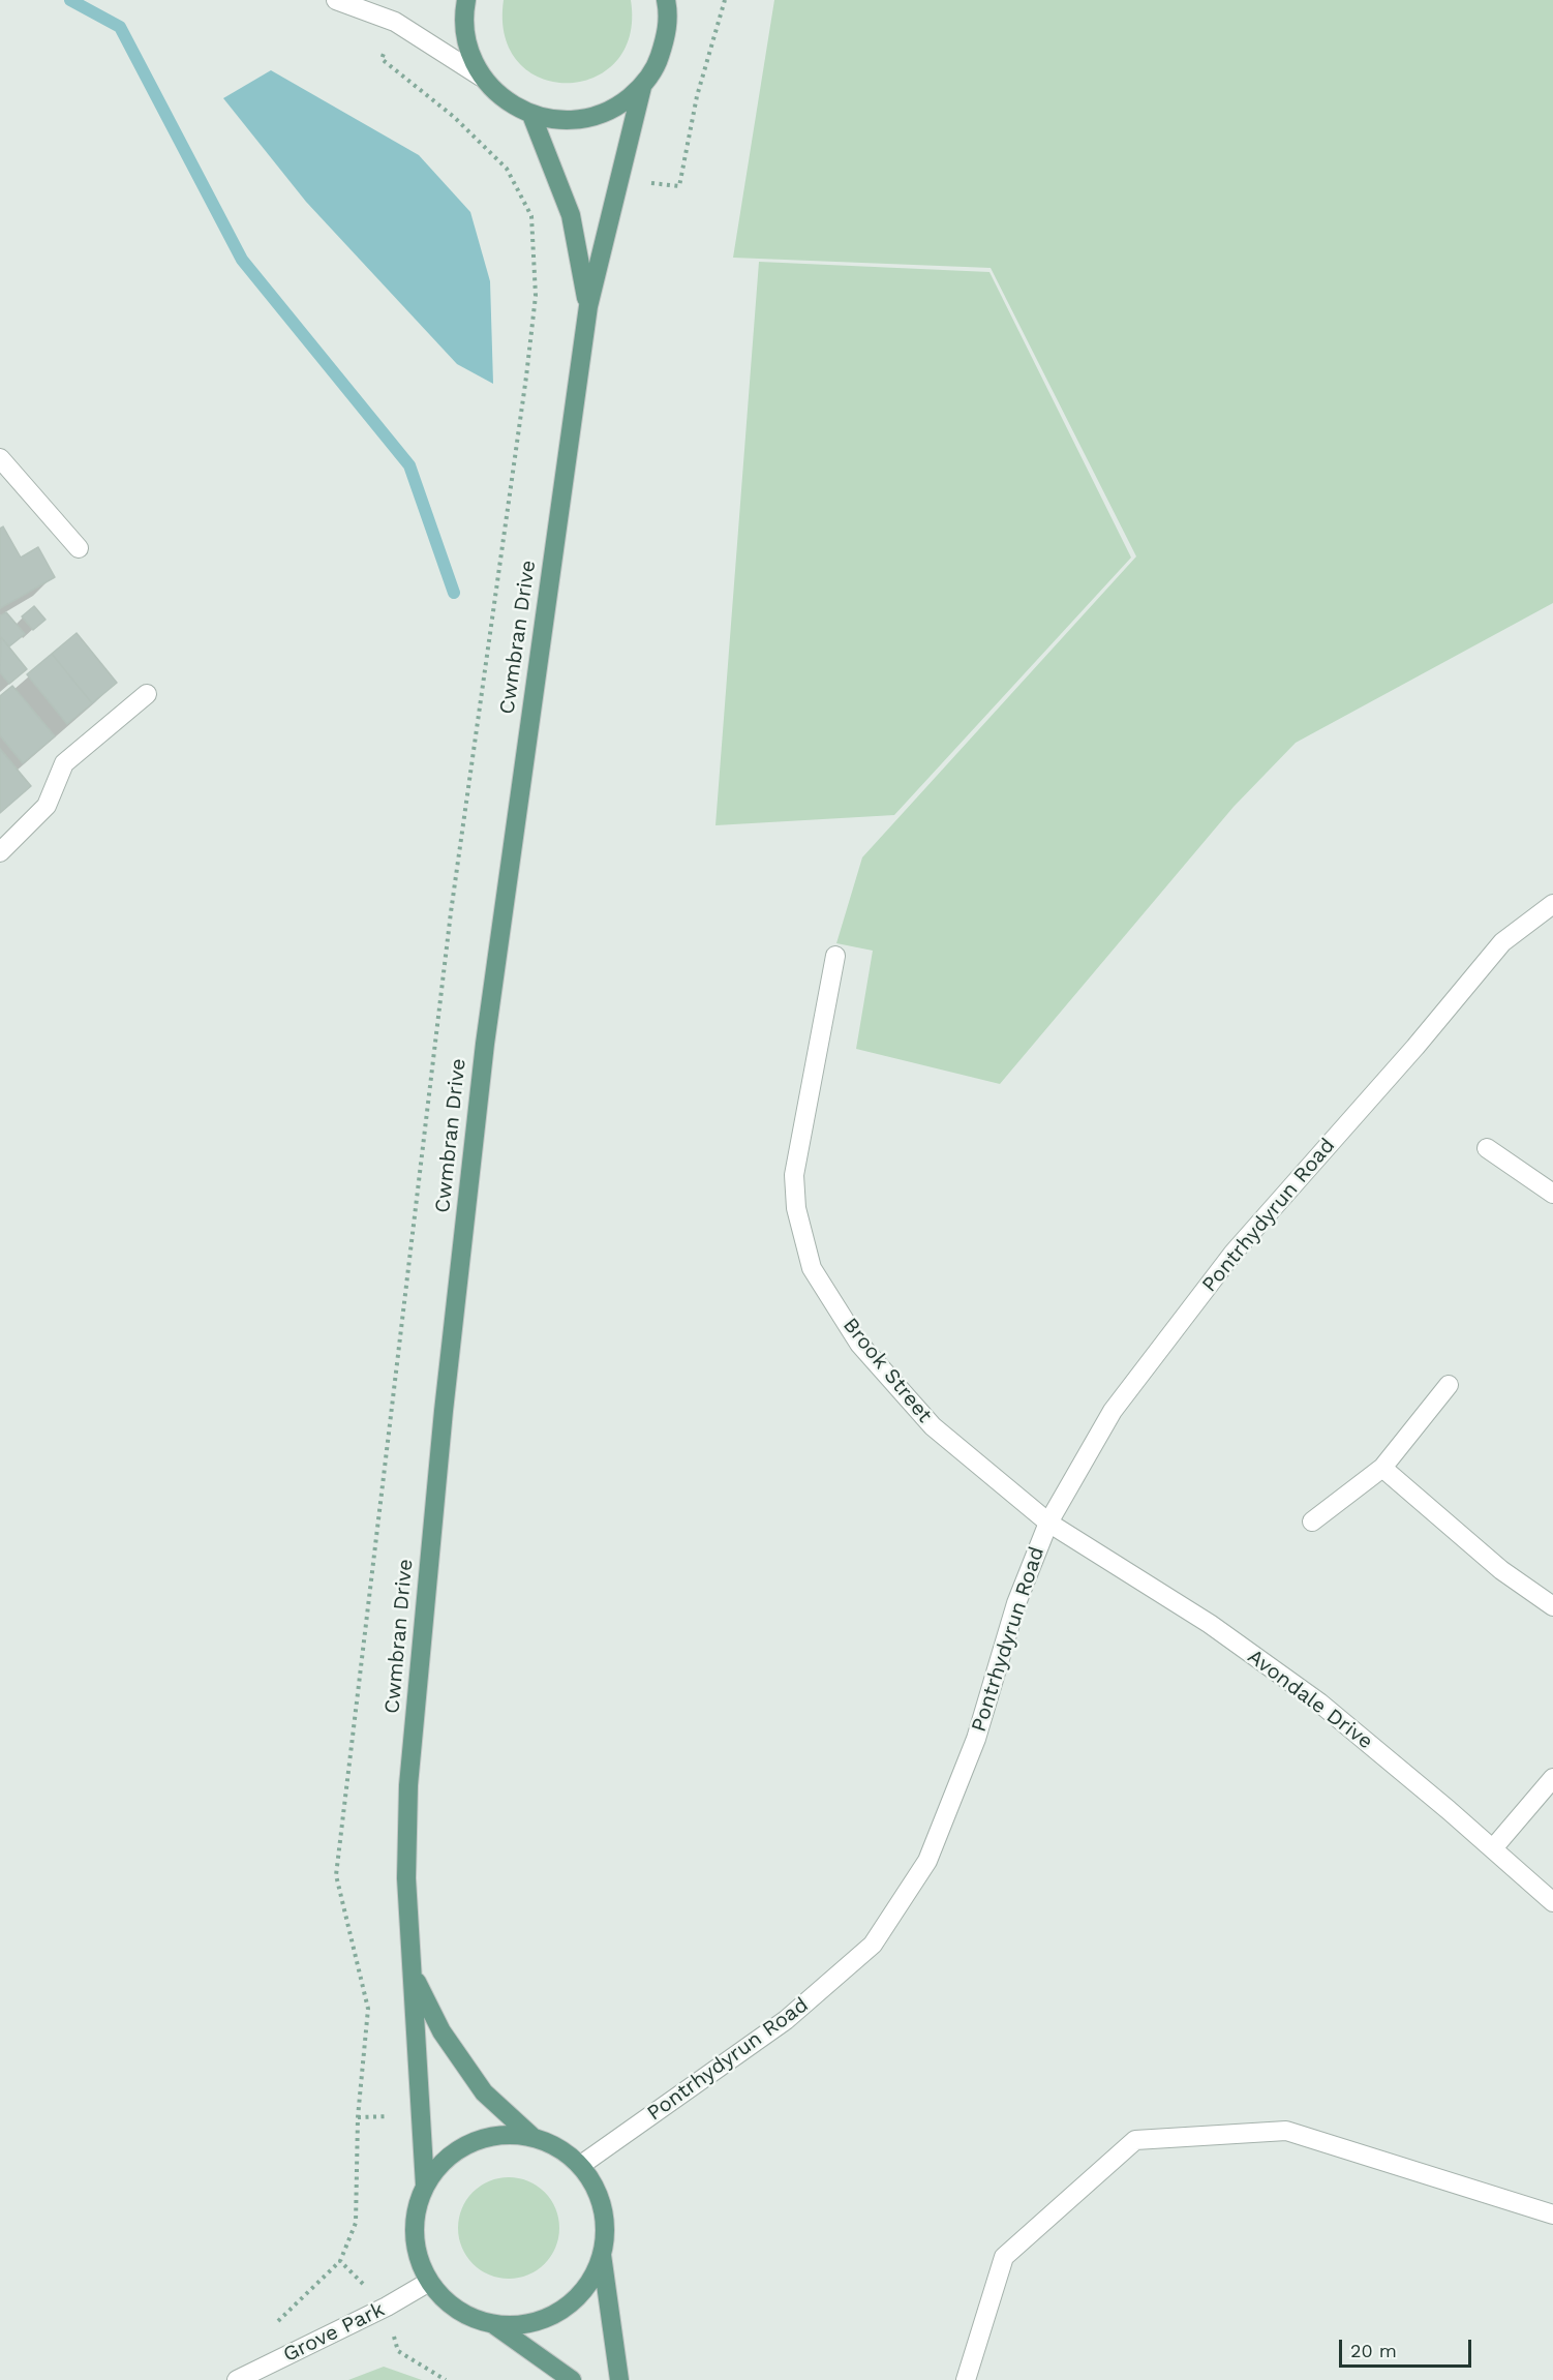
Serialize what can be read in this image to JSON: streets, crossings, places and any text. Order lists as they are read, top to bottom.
{
  "streets": {
    "main road": ["Cwmbran Drive"],
    "street": [
      "Pontrhydyrun Road",
      "Brook Street",
      "Avondale Drive",
      "Grove Park"
    ]
  },
  "crossings": [
    ["Cwmbran Drive", "Pontrhydyrun Road"],
    ["Cwmbran Drive", "Grove Park"],
    ["Pontrhydyrun Road", "Brook Street"],
    ["Pontrhydyrun Road", "Avondale Drive"],
    ["Pontrhydyrun Road", "Grove Park"],
    ["Brook Street", "Avondale Drive"]
  ],
  "scale_bar": "20 m"
}
